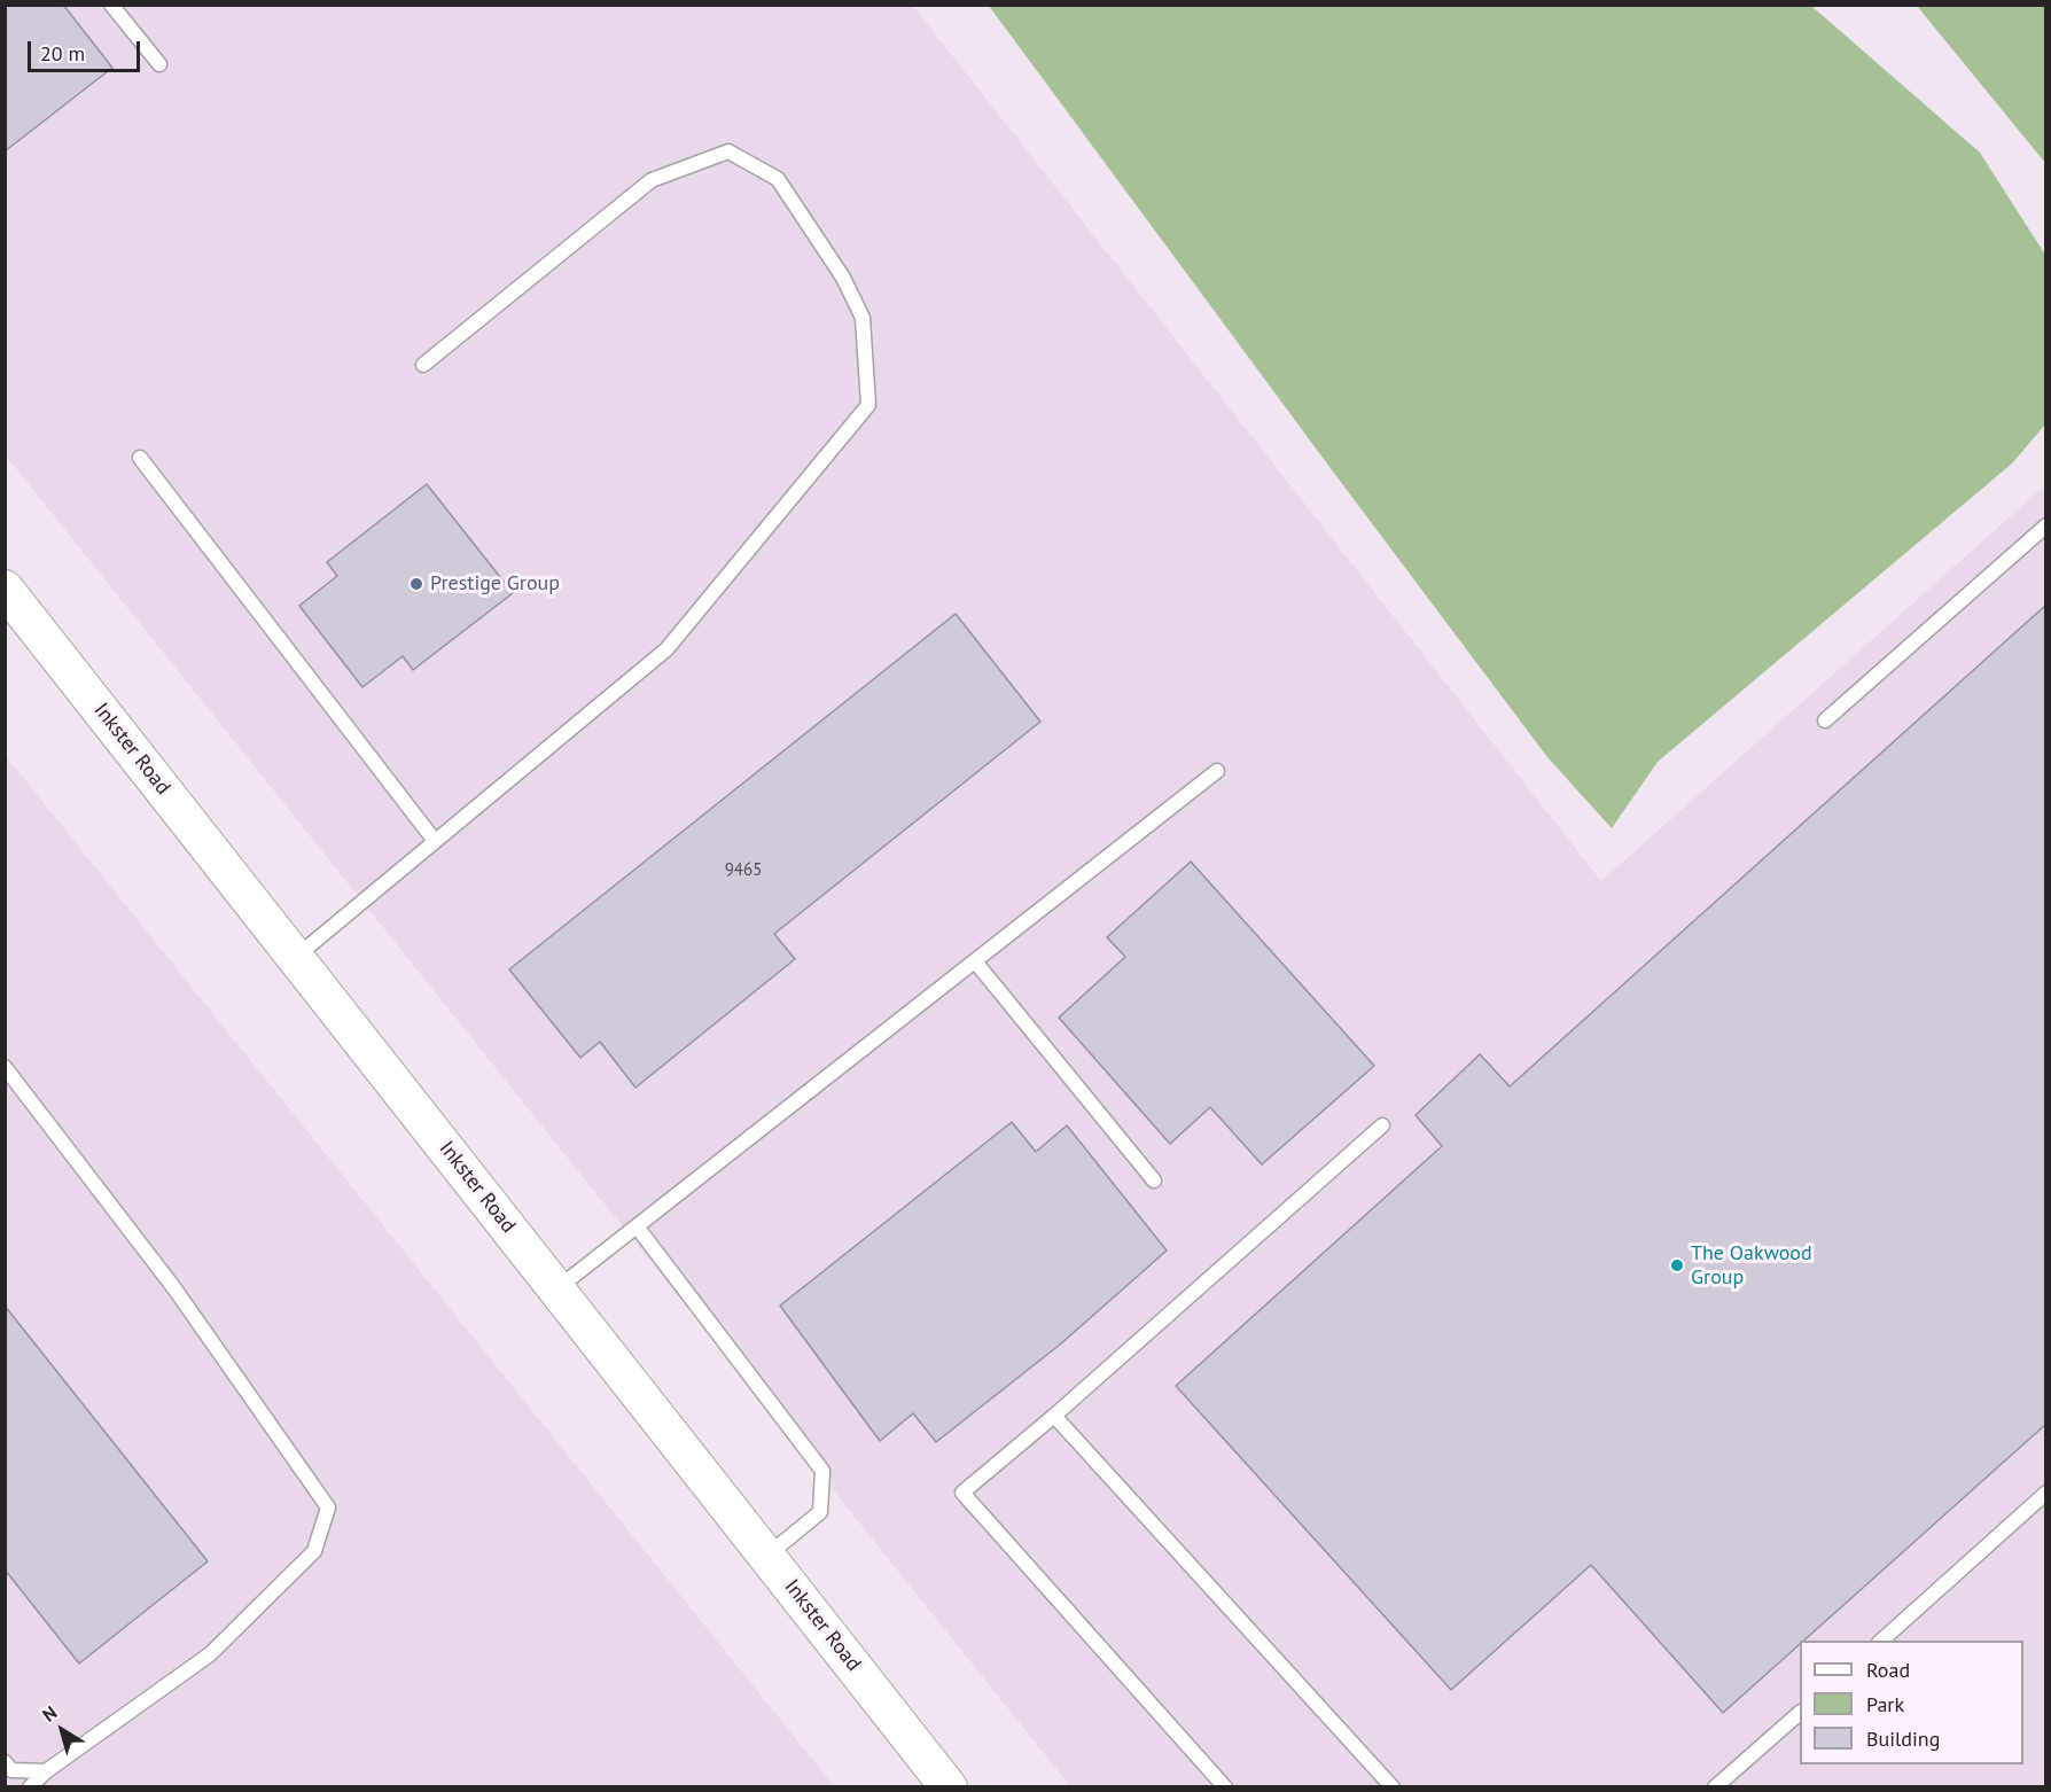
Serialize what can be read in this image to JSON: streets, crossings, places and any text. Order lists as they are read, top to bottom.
{
  "streets": {
    "street": ["Inkster Road"]
  },
  "places": ["Prestige Group", "The Oakwood Group"],
  "house_numbers": ["9465"],
  "legend": ["Road", "Park", "Building"],
  "scale_bar": "20 m",
  "north": "top left"
}
